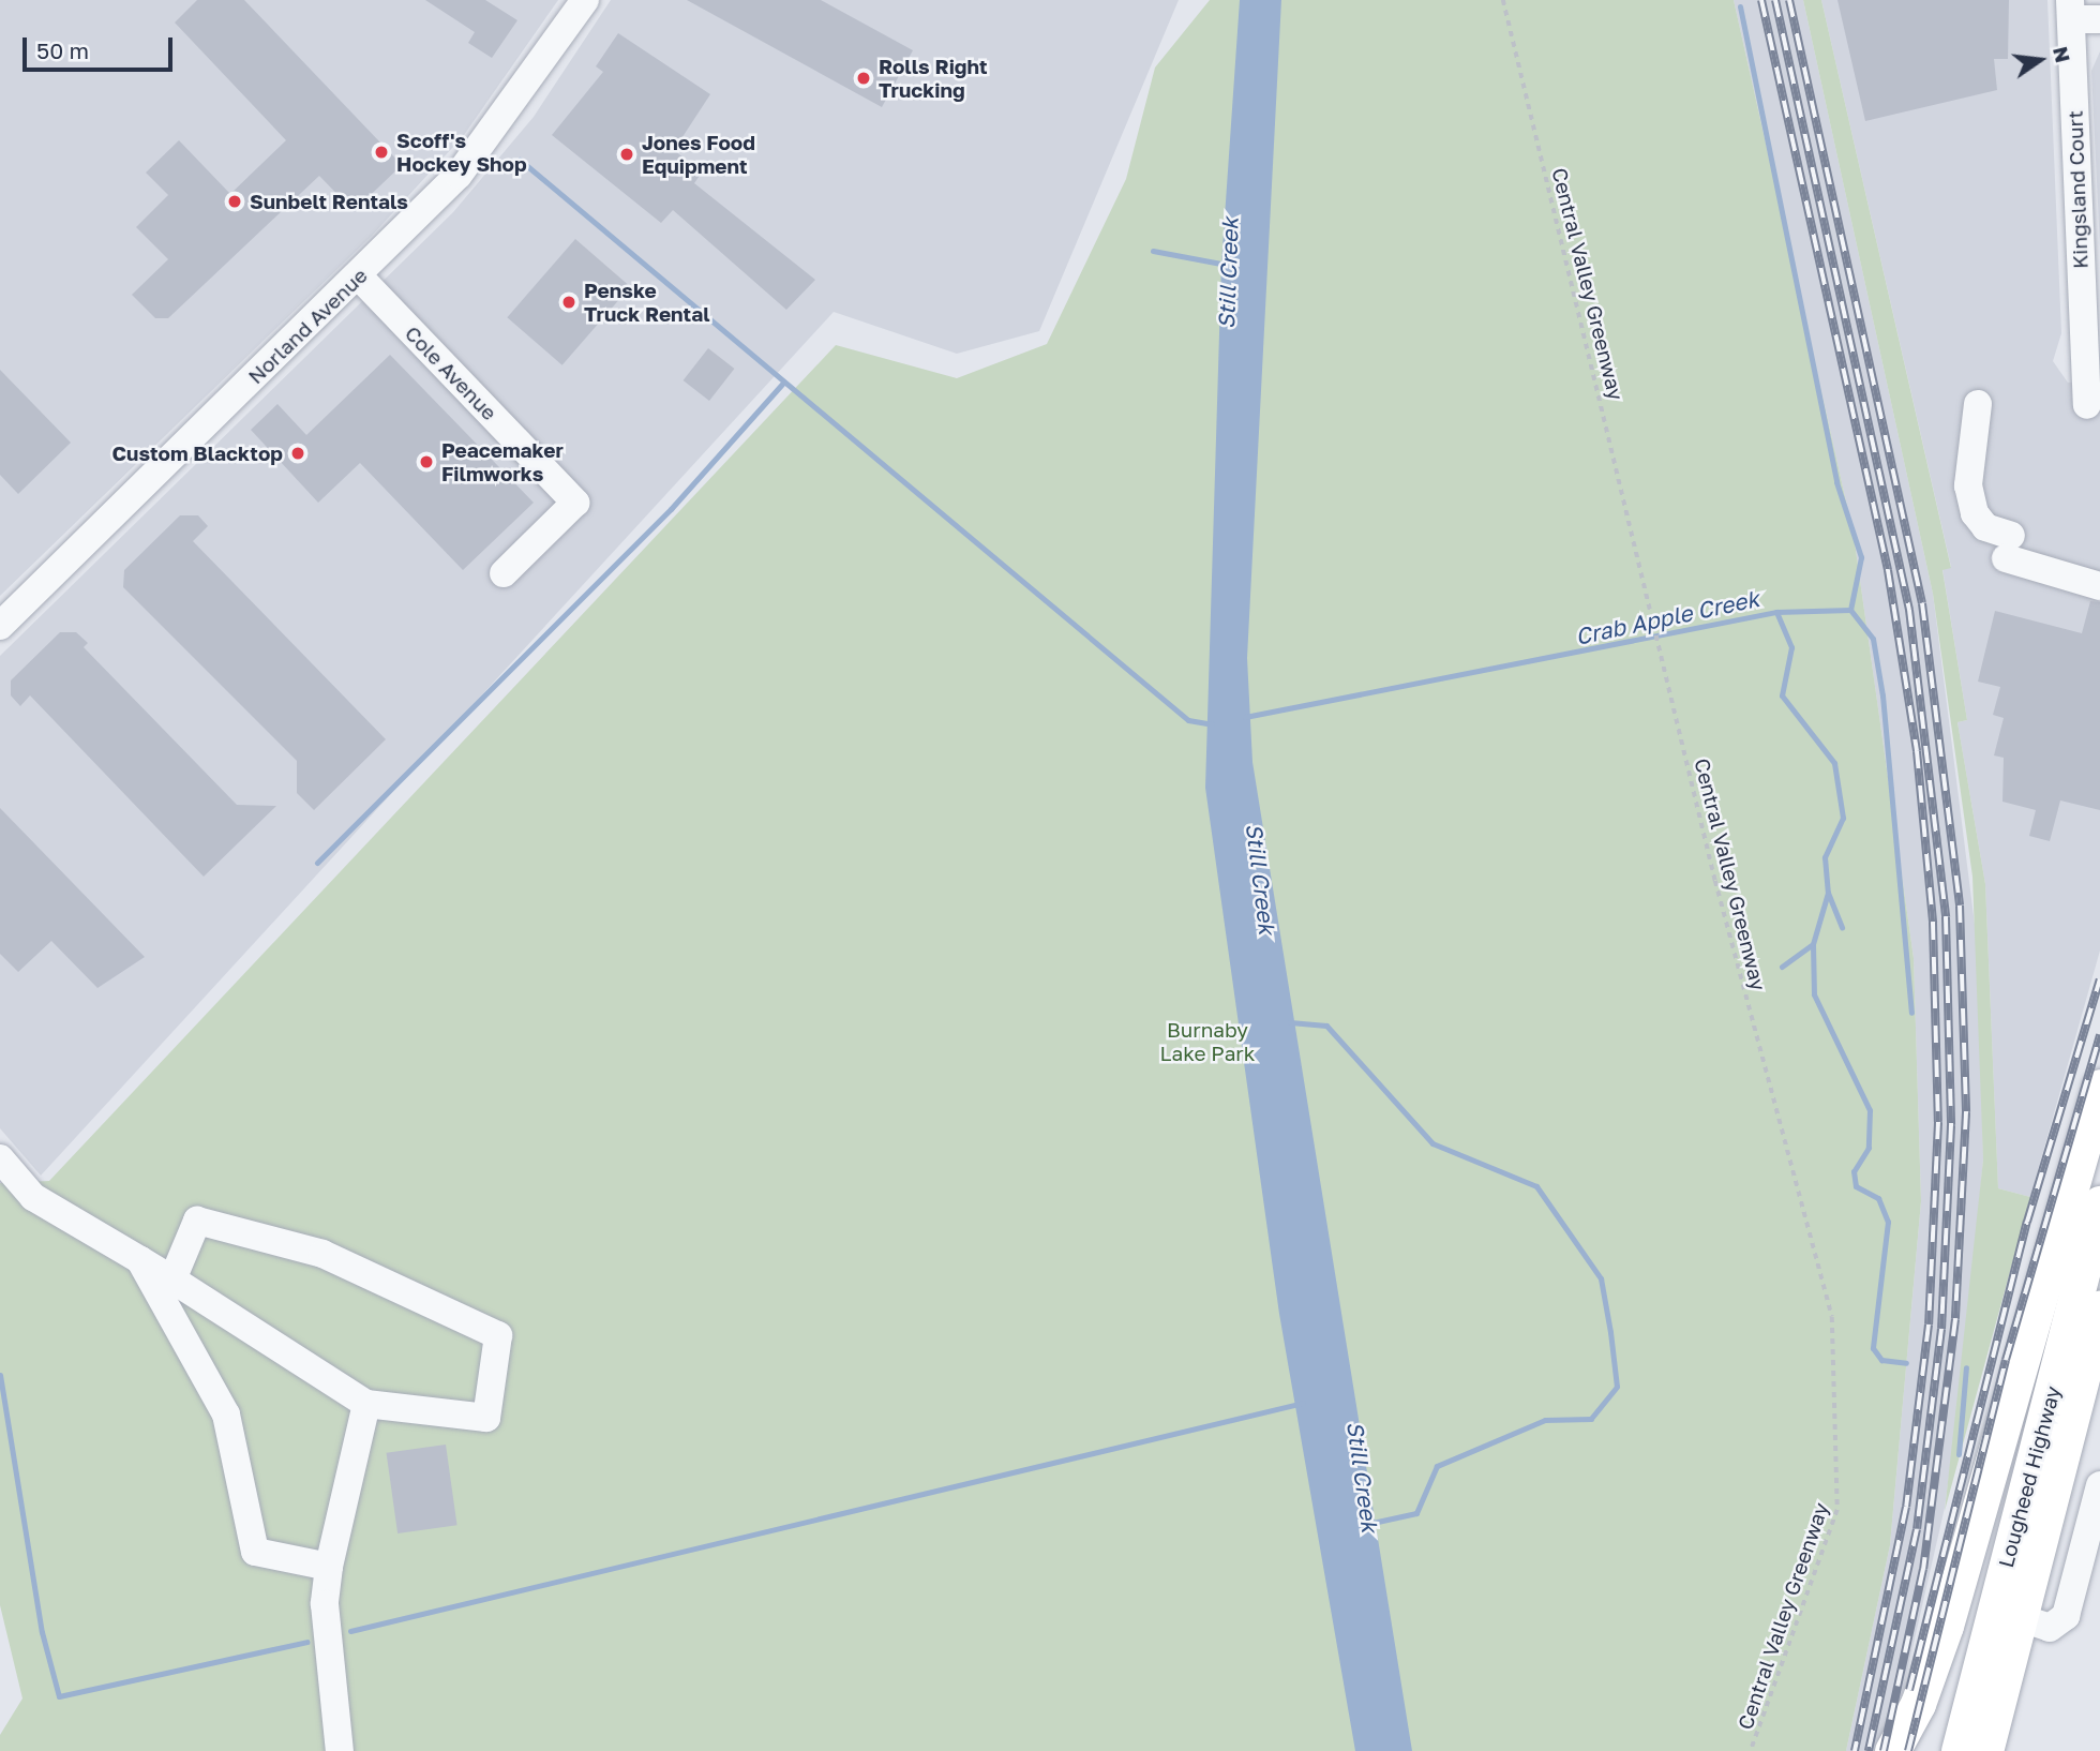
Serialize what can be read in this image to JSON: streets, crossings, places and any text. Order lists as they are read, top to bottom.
{
  "streets": {
    "main road": ["Lougheed Highway"],
    "street": ["Kingsland Court", "Norland Avenue", "Cole Avenue"],
    "path": ["Central Valley Greenway"]
  },
  "crossings": [
    ["Norland Avenue", "Cole Avenue"]
  ],
  "water": ["Still Creek", "Crab Apple Creek"],
  "parks": ["Burnaby Lake Park"],
  "places": [
    "Rolls Right Trucking",
    "Scoff's Hockey Shop",
    "Jones Food Equipment",
    "Sunbelt Rentals",
    "Penske Truck Rental",
    "Custom Blacktop",
    "Peacemaker Filmworks"
  ],
  "scale_bar": "50 m",
  "north": "right"
}
